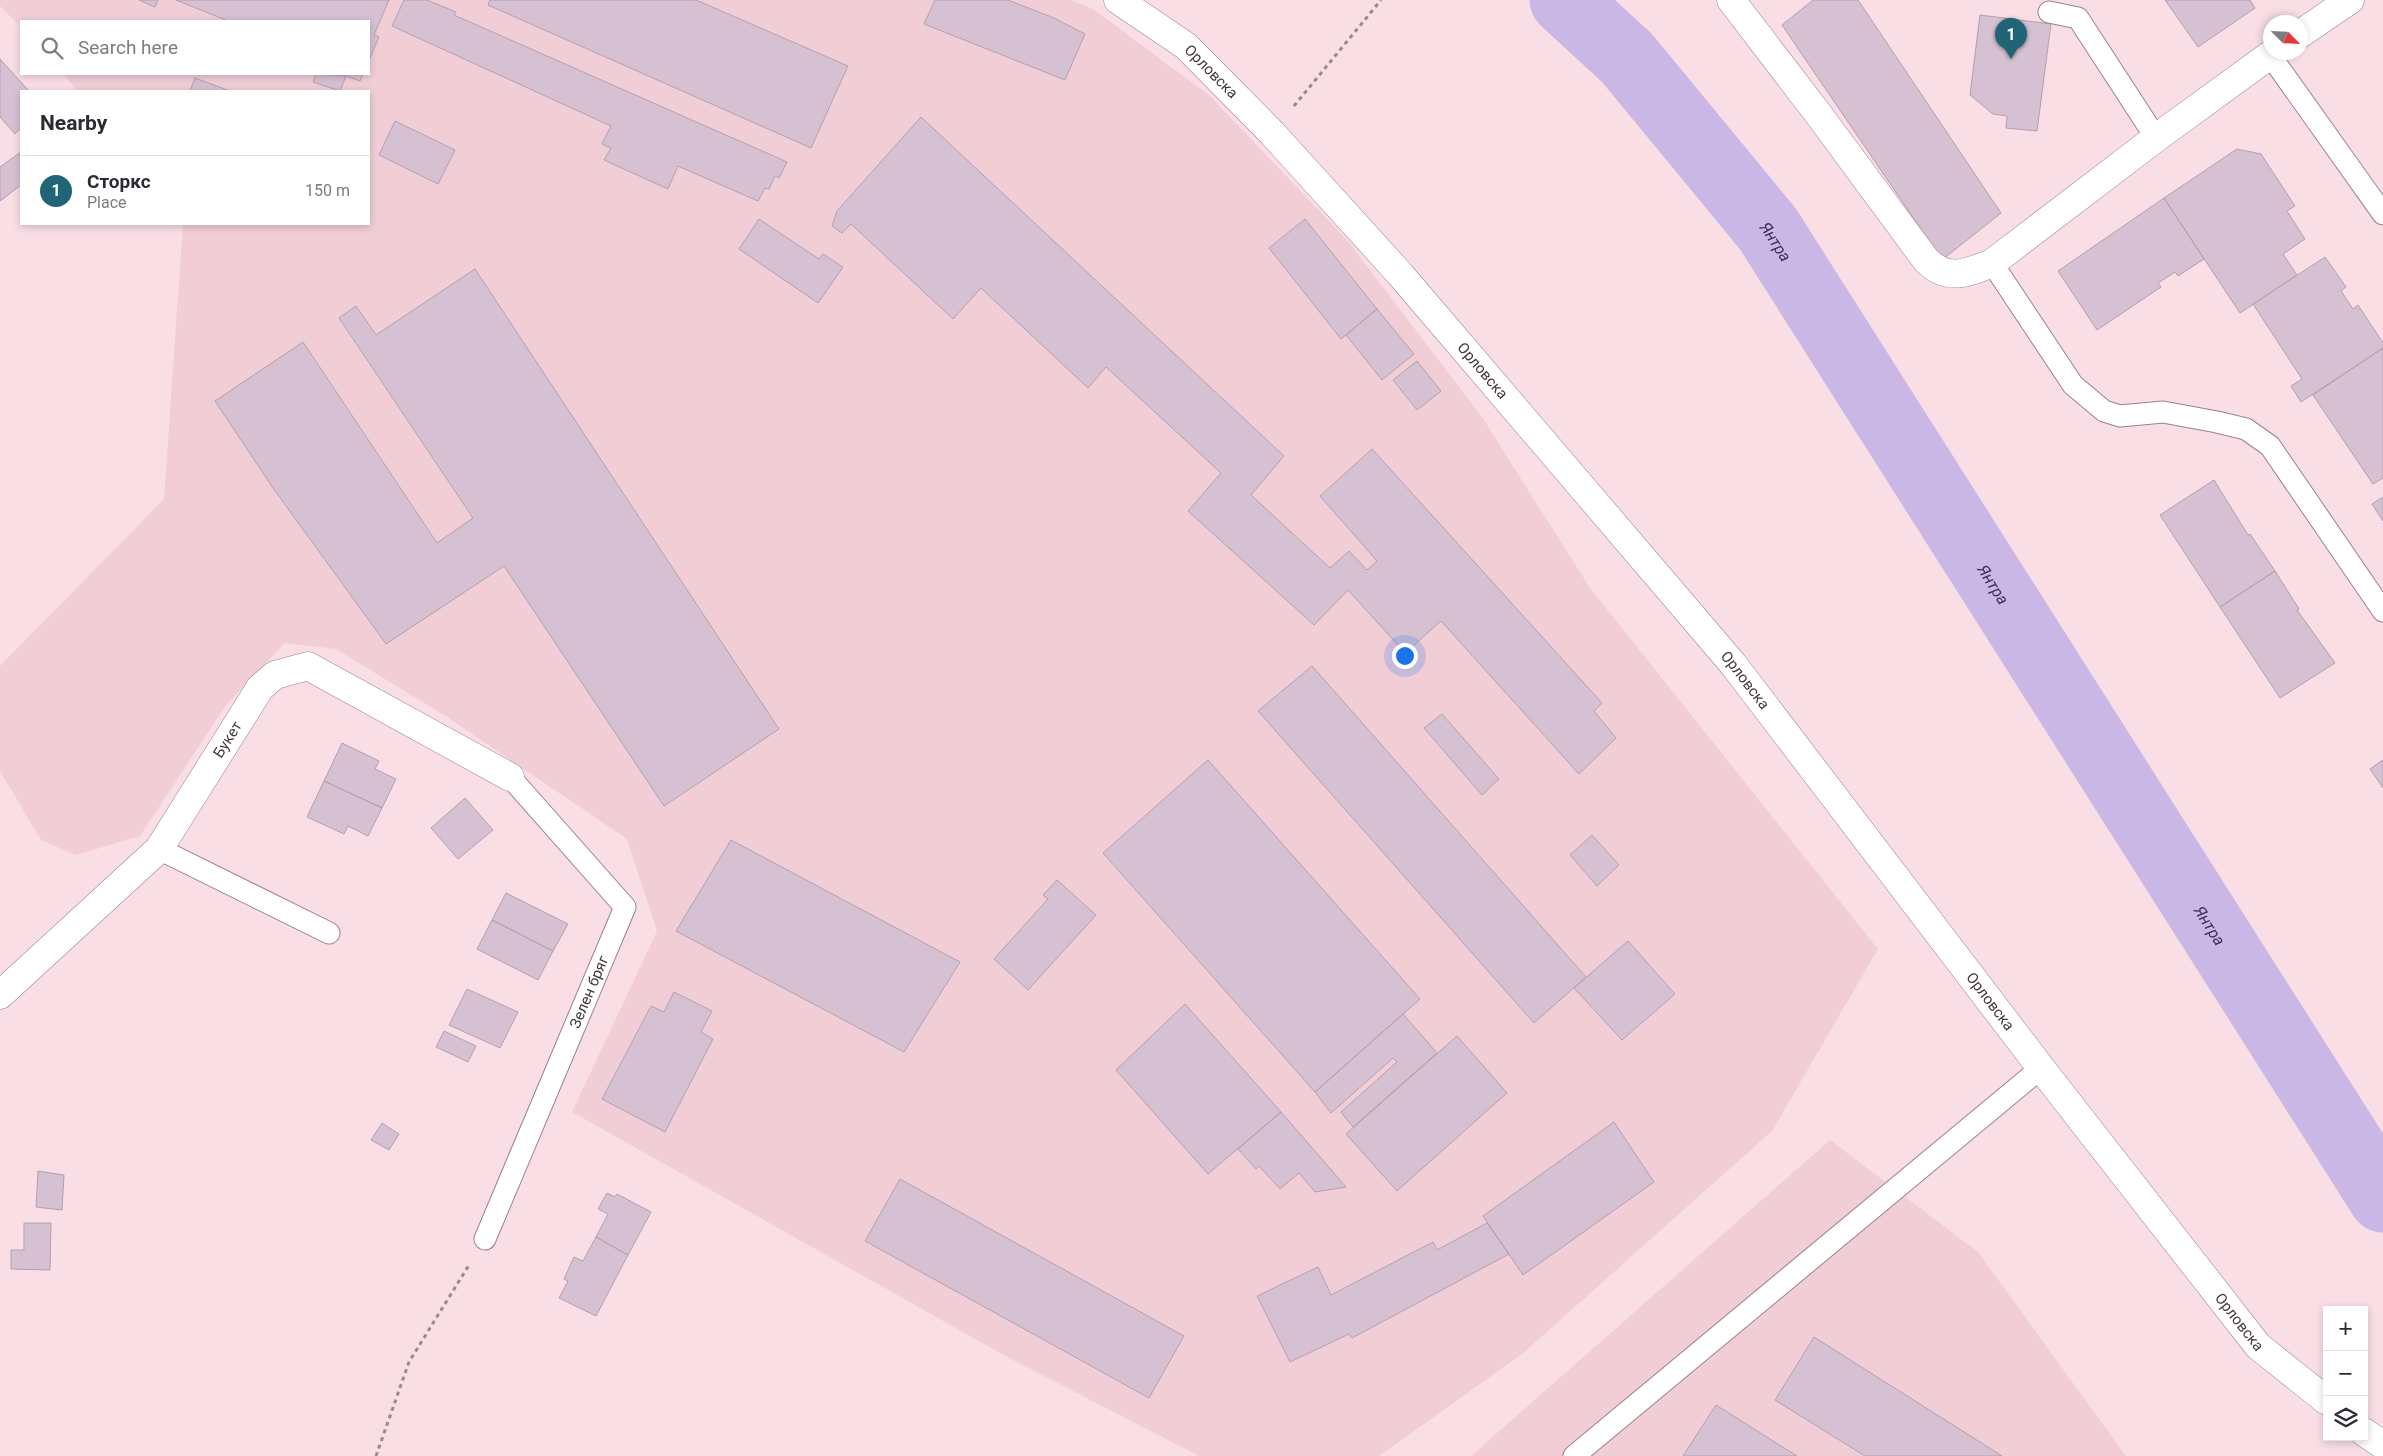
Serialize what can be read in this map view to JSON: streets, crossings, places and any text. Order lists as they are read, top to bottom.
{
  "streets": {
    "street": ["Орловска", "Букет"],
    "lane": ["Зелен бряг"]
  },
  "crossings": [
    ["Букет", "Зелен бряг"]
  ],
  "water": ["Янтра"],
  "north": "bottom right",
  "page": {
    "pins": "1",
    "search": "Search here",
    "heading": "Nearby",
    "list": [
      {
        "mark": "1",
        "name": "Сторкс",
        "note": "Place",
        "value": "150 m"
      }
    ],
    "map_buttons": ["+", "−"]
  }
}
